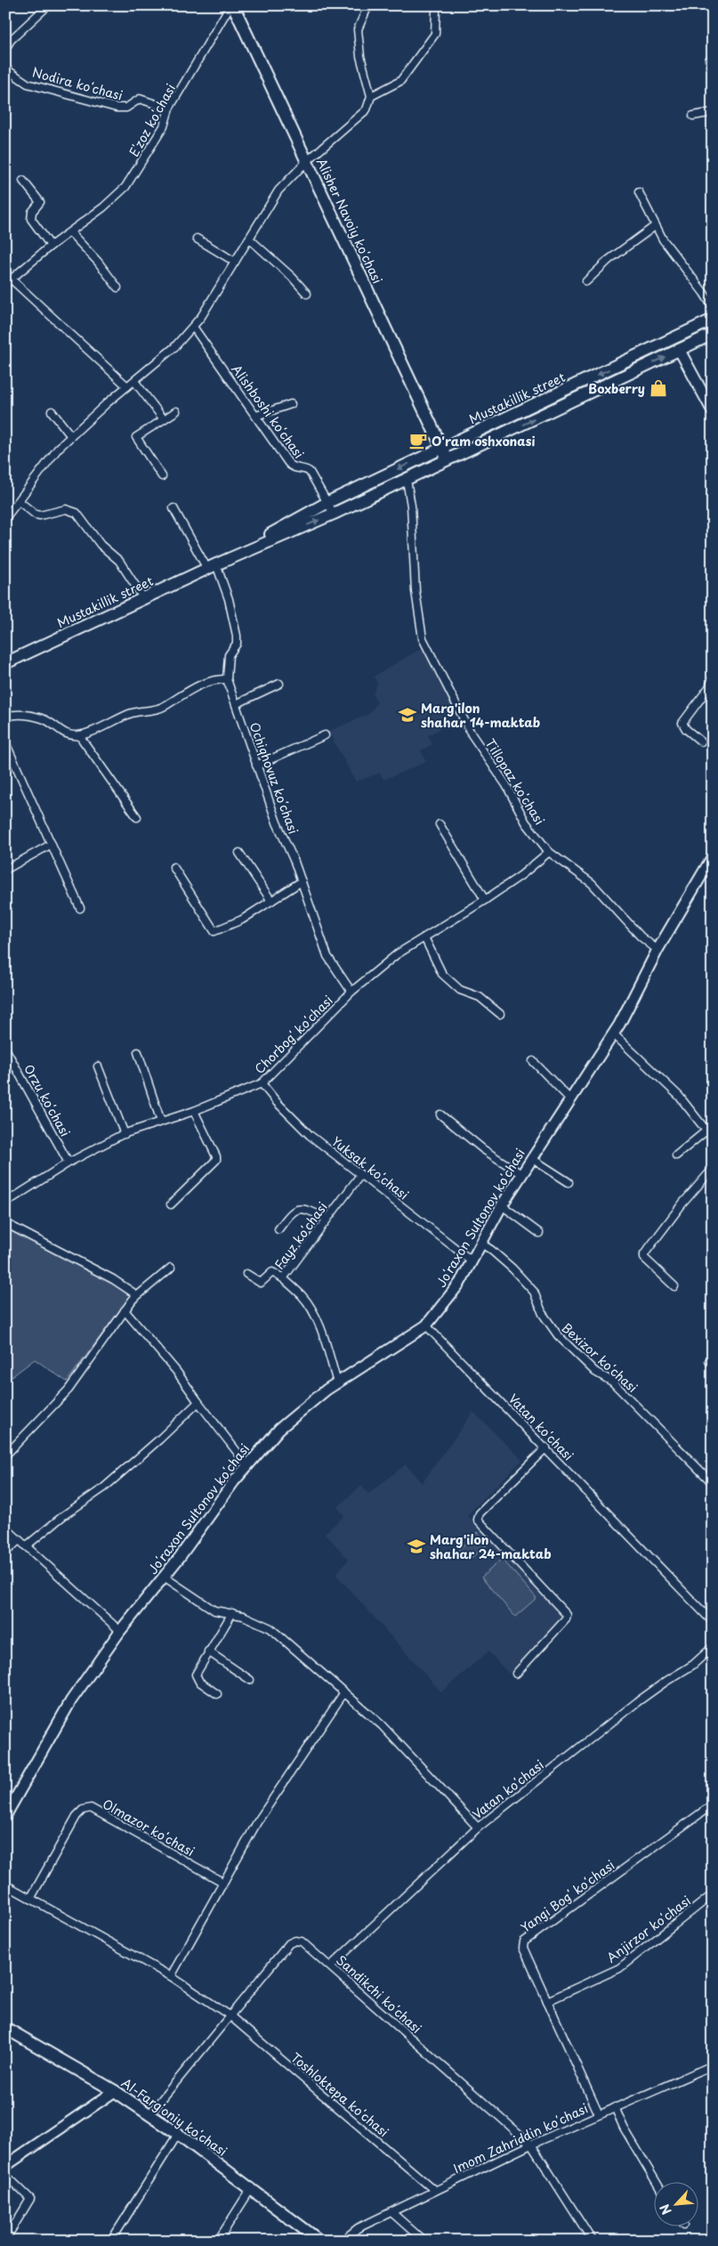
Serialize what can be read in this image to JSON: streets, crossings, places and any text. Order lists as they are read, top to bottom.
{
  "streets": {
    "main road": ["Alisher Navoiy koʻchasi", "Mustakillik street", "Al-Fargʻoniy koʻchasi"],
    "street": [
      "Nodira koʻchasi",
      "Eʻzoz koʻchasi",
      "Alishboshi koʻchasi",
      "Ochiqhovuz koʻchasi",
      "Tillopaz koʻchasi",
      "Chorbogʻ koʻchasi",
      "Orzu koʻchasi",
      "Yuksak koʻchasi",
      "Joʻraxon Sultonov koʻchasi",
      "Fayz koʻchasi",
      "Bexizor koʻchasi",
      "Vatan koʻchasi",
      "Olmazor koʻchasi",
      "Yangi Bogʻ koʻchasi",
      "Anjirzor koʻchasi",
      "Sandikchi koʻchasi",
      "Toshloktepa koʻchasi",
      "Imom Zahriddin koʻchasi"
    ]
  },
  "crossings": [
    ["Nodira koʻchasi", "Eʻzoz koʻchasi"],
    ["Eʻzoz koʻchasi", "Alisher Navoiy koʻchasi"],
    ["Alisher Navoiy koʻchasi", "Mustakillik street"],
    ["Mustakillik street", "Alishboshi koʻchasi"],
    ["Mustakillik street", "Ochiqhovuz koʻchasi"],
    ["Mustakillik street", "Tillopaz koʻchasi"],
    ["Ochiqhovuz koʻchasi", "Chorbogʻ koʻchasi"],
    ["Tillopaz koʻchasi", "Chorbogʻ koʻchasi"],
    ["Tillopaz koʻchasi", "Joʻraxon Sultonov koʻchasi"],
    ["Chorbogʻ koʻchasi", "Orzu koʻchasi"],
    ["Chorbogʻ koʻchasi", "Yuksak koʻchasi"],
    ["Yuksak koʻchasi", "Joʻraxon Sultonov koʻchasi"],
    ["Yuksak koʻchasi", "Fayz koʻchasi"],
    ["Joʻraxon Sultonov koʻchasi", "Fayz koʻchasi"],
    ["Joʻraxon Sultonov koʻchasi", "Bexizor koʻchasi"],
    ["Joʻraxon Sultonov koʻchasi", "Vatan koʻchasi"],
    ["Vatan koʻchasi", "Sandikchi koʻchasi"],
    ["Yangi Bogʻ koʻchasi", "Anjirzor koʻchasi"],
    ["Yangi Bogʻ koʻchasi", "Imom Zahriddin koʻchasi"],
    ["Sandikchi koʻchasi", "Toshloktepa koʻchasi"],
    ["Sandikchi koʻchasi", "Al-Fargʻoniy koʻchasi"],
    ["Sandikchi koʻchasi", "Imom Zahriddin koʻchasi"],
    ["Toshloktepa koʻchasi", "Imom Zahriddin koʻchasi"]
  ],
  "places": {
    "shop": ["Boxberry"],
    "cafe": ["O'ram oshxonasi"],
    "school or university": ["Marg'ilon shahar 14-maktab", "Marg'ilon shahar 24-maktab"]
  },
  "north": "bottom left"
}
